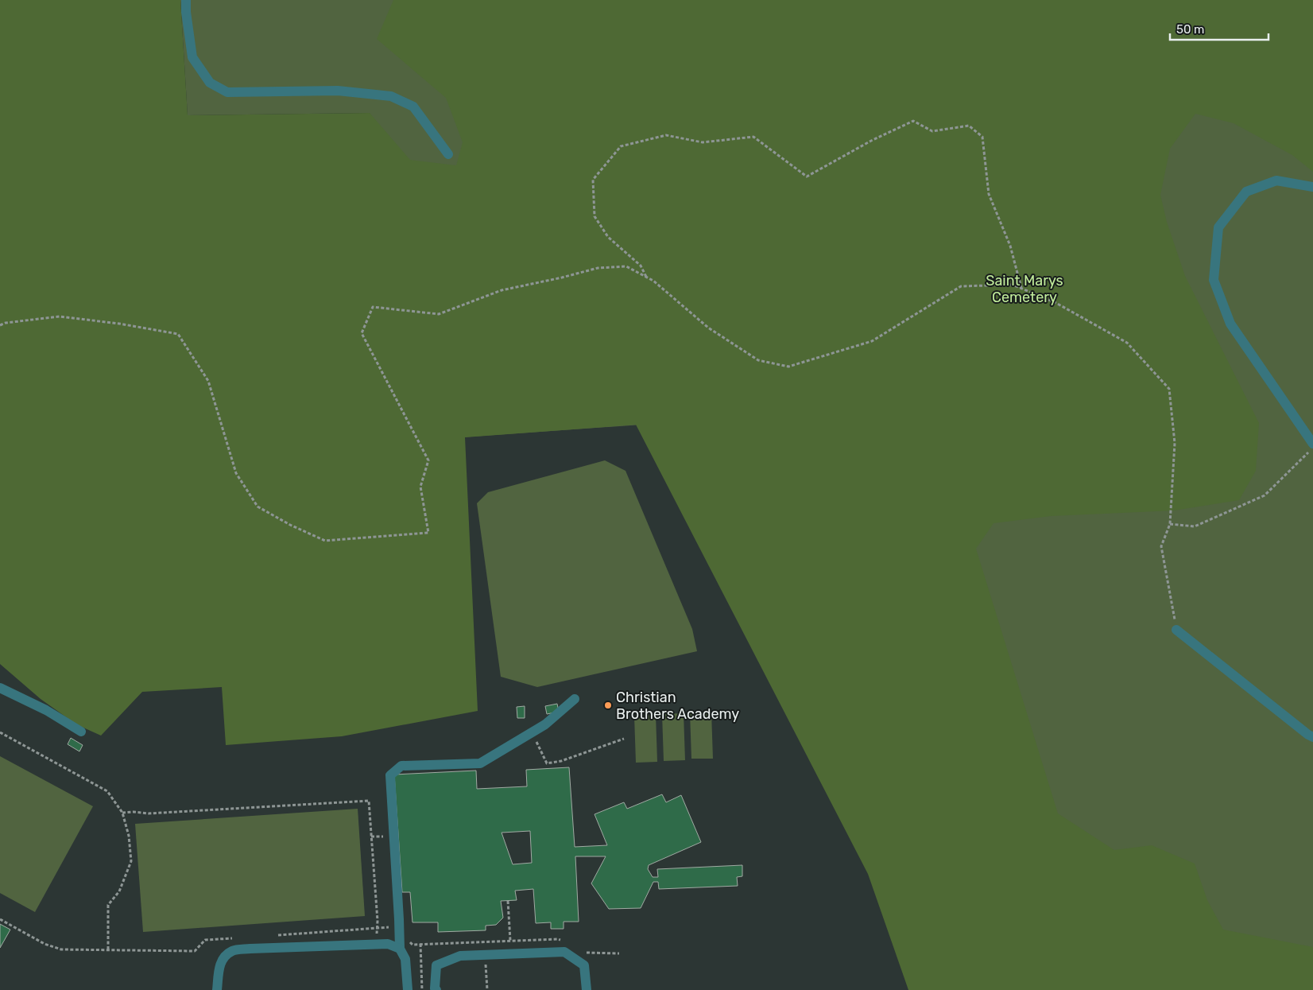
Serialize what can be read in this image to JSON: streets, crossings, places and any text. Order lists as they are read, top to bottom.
{
  "parks": ["Saint Marys Cemetery"],
  "places": ["Christian Brothers Academy"],
  "scale_bar": "50 m"
}
